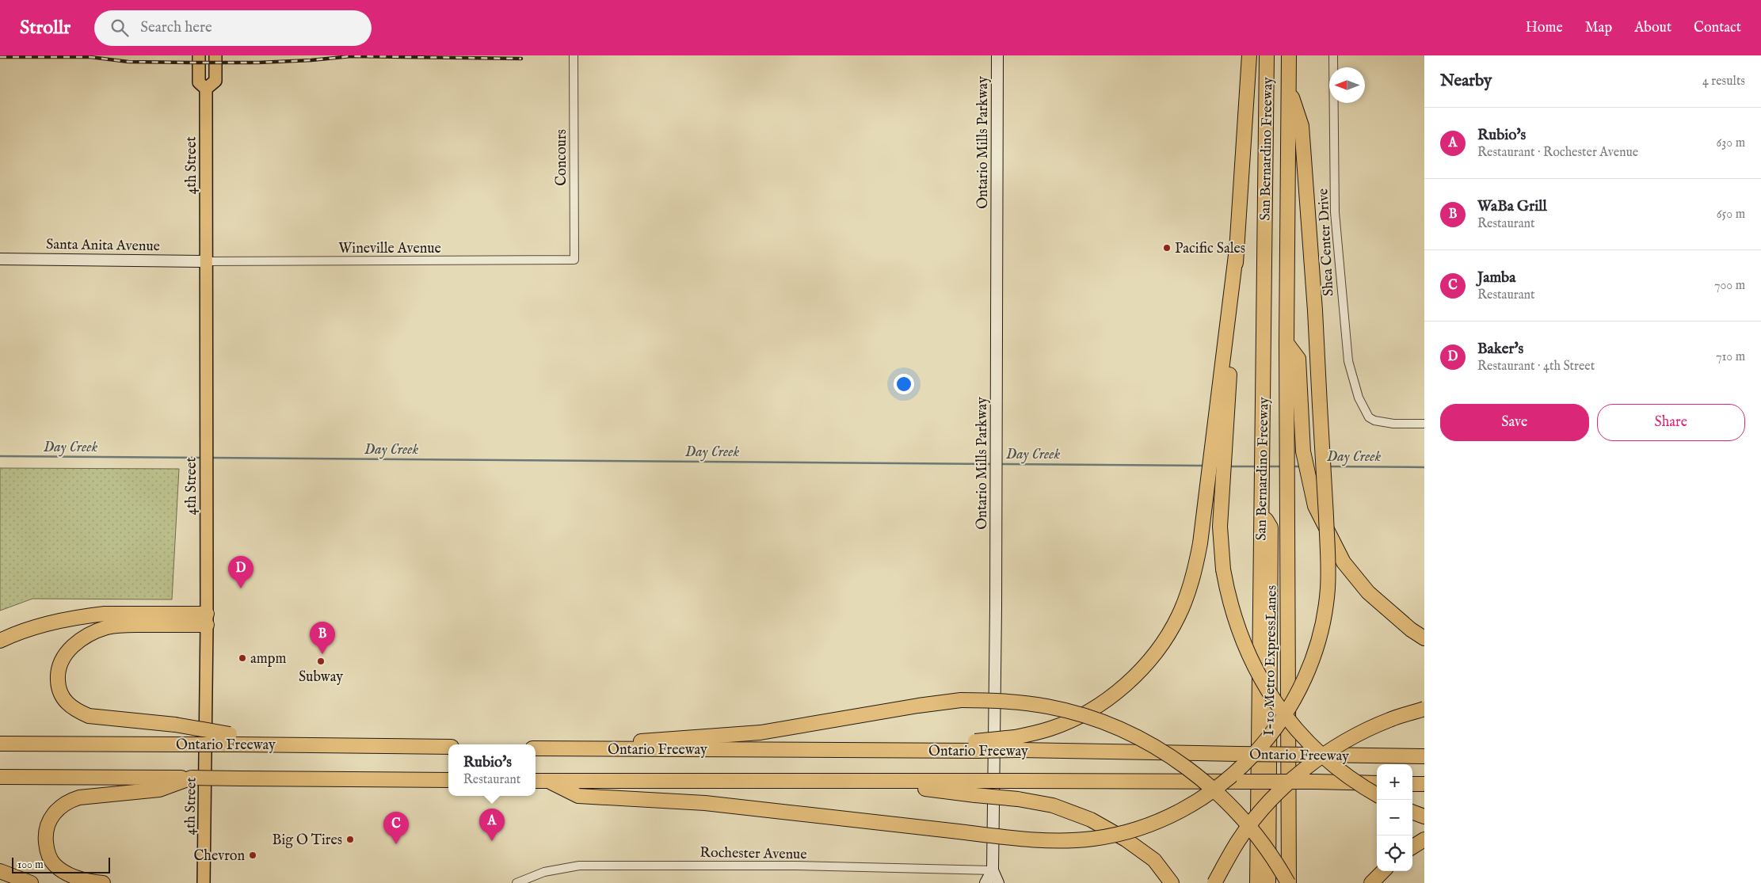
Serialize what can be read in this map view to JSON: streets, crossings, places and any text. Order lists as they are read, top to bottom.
{
  "streets": {
    "highway": ["San Bernardino Freeway", "I-10 Metro ExpressLanes", "Ontario Freeway"],
    "main road": ["Ontario Mills Parkway", "4th Street", "Santa Anita Avenue"],
    "street": [
      "Concours",
      "Shea Center Drive",
      "Wineville Avenue",
      "Rochester Avenue"
    ]
  },
  "crossings": [
    ["Ontario Mills Parkway", "Rochester Avenue"],
    ["San Bernardino Freeway", "I-10 Metro ExpressLanes"],
    ["Concours", "Wineville Avenue"],
    ["4th Street", "Santa Anita Avenue"],
    ["4th Street", "Wineville Avenue"],
    ["Santa Anita Avenue", "Wineville Avenue"]
  ],
  "water": ["Day Creek"],
  "places": [
    "Pacific Sales",
    "ampm",
    "Subway",
    "Big O Tires",
    "Chevron"
  ],
  "scale_bar": "100 m",
  "north": "left",
  "page": {
    "header": "Strollr",
    "search": "Search here",
    "nav": [
      "Home",
      "Map",
      "About",
      "Contact"
    ],
    "heading": ["Nearby", "4 results"],
    "list": [
      {
        "mark": "A",
        "name": "Rubio's",
        "note": "Restaurant · Rochester Avenue",
        "value": "630 m"
      },
      {
        "mark": "B",
        "name": "WaBa Grill",
        "note": "Restaurant",
        "value": "650 m"
      },
      {
        "mark": "C",
        "name": "Jamba",
        "note": "Restaurant",
        "value": "700 m"
      },
      {
        "mark": "D",
        "name": "Baker's",
        "note": "Restaurant · 4th Street",
        "value": "710 m"
      }
    ],
    "buttons": ["Save", "Share"],
    "pins": [
      "D",
      "B",
      "A",
      "C"
    ],
    "popup": ["Rubio's", "Restaurant"],
    "map_buttons": ["+", "−"],
    "scale": "100 m"
  }
}
